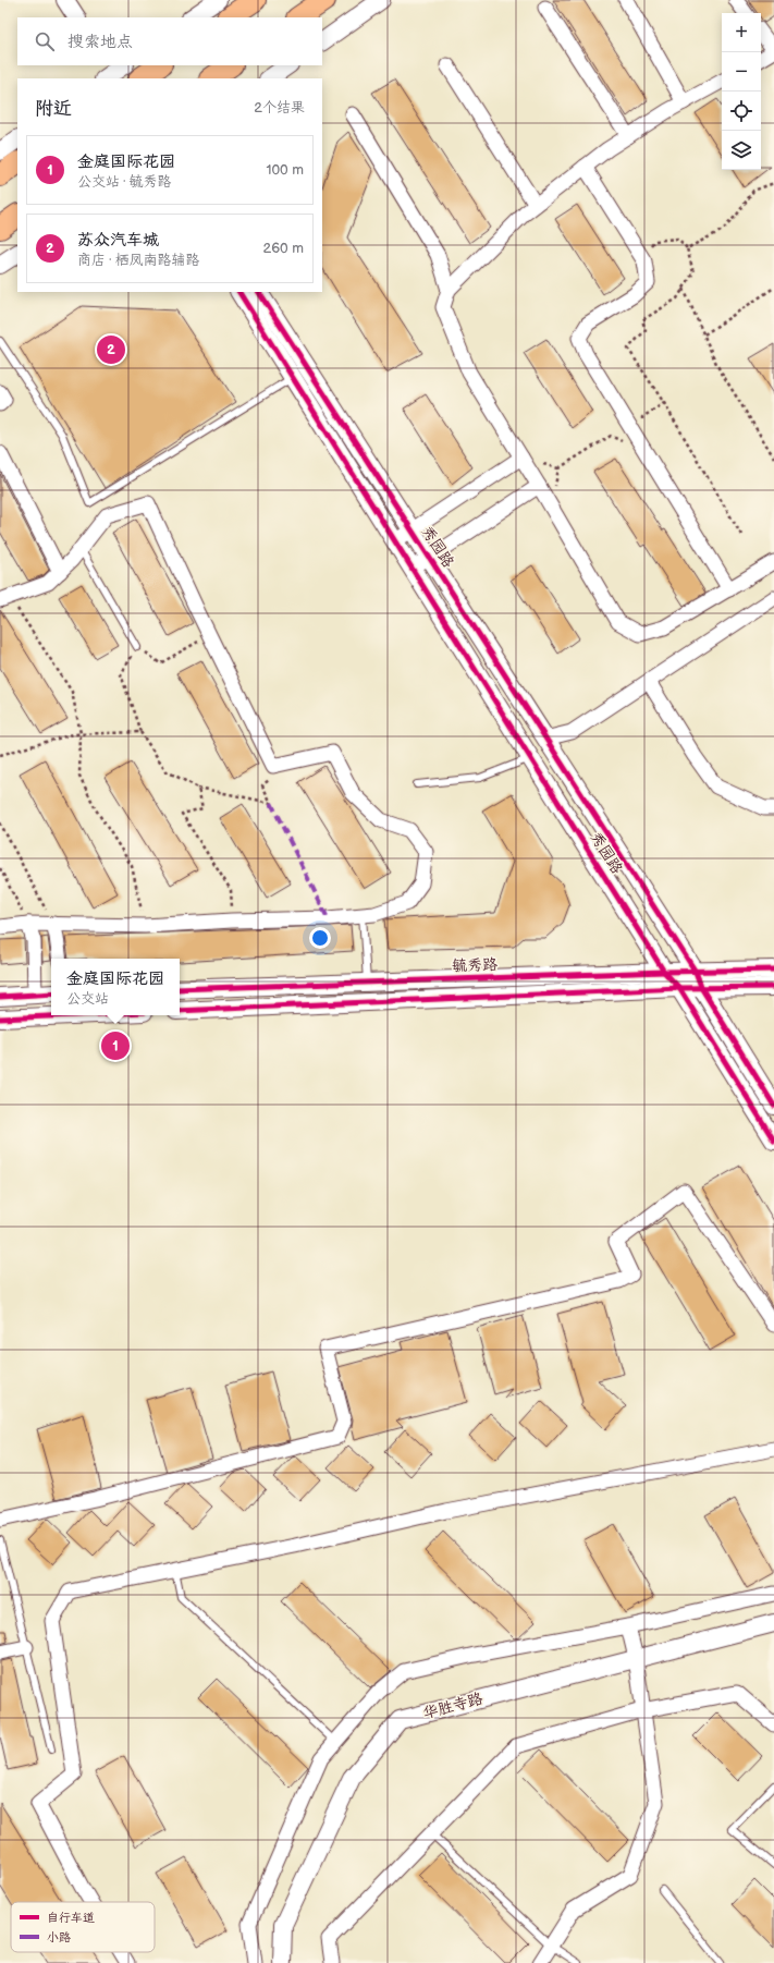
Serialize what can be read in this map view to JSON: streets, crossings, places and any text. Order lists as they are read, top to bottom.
{
  "streets": {
    "street": ["秀园路", "毓秀路", "华胜寺路"]
  },
  "crossings": [
    ["秀园路", "毓秀路"]
  ],
  "legend": ["自行车道", "小路"],
  "page": {
    "map_buttons": ["+", "−"],
    "search": "搜索地点",
    "heading": ["附近", "2个结果"],
    "list": [
      {
        "mark": "1",
        "name": "金庭国际花园",
        "note": "公交站 · 毓秀路",
        "value": "100 m"
      },
      {
        "mark": "2",
        "name": "苏众汽车城",
        "note": "商店 · 栖凤南路辅路",
        "value": "260 m"
      }
    ],
    "pins": ["2", "1"],
    "popup": ["金庭国际花园", "公交站"]
  }
}
